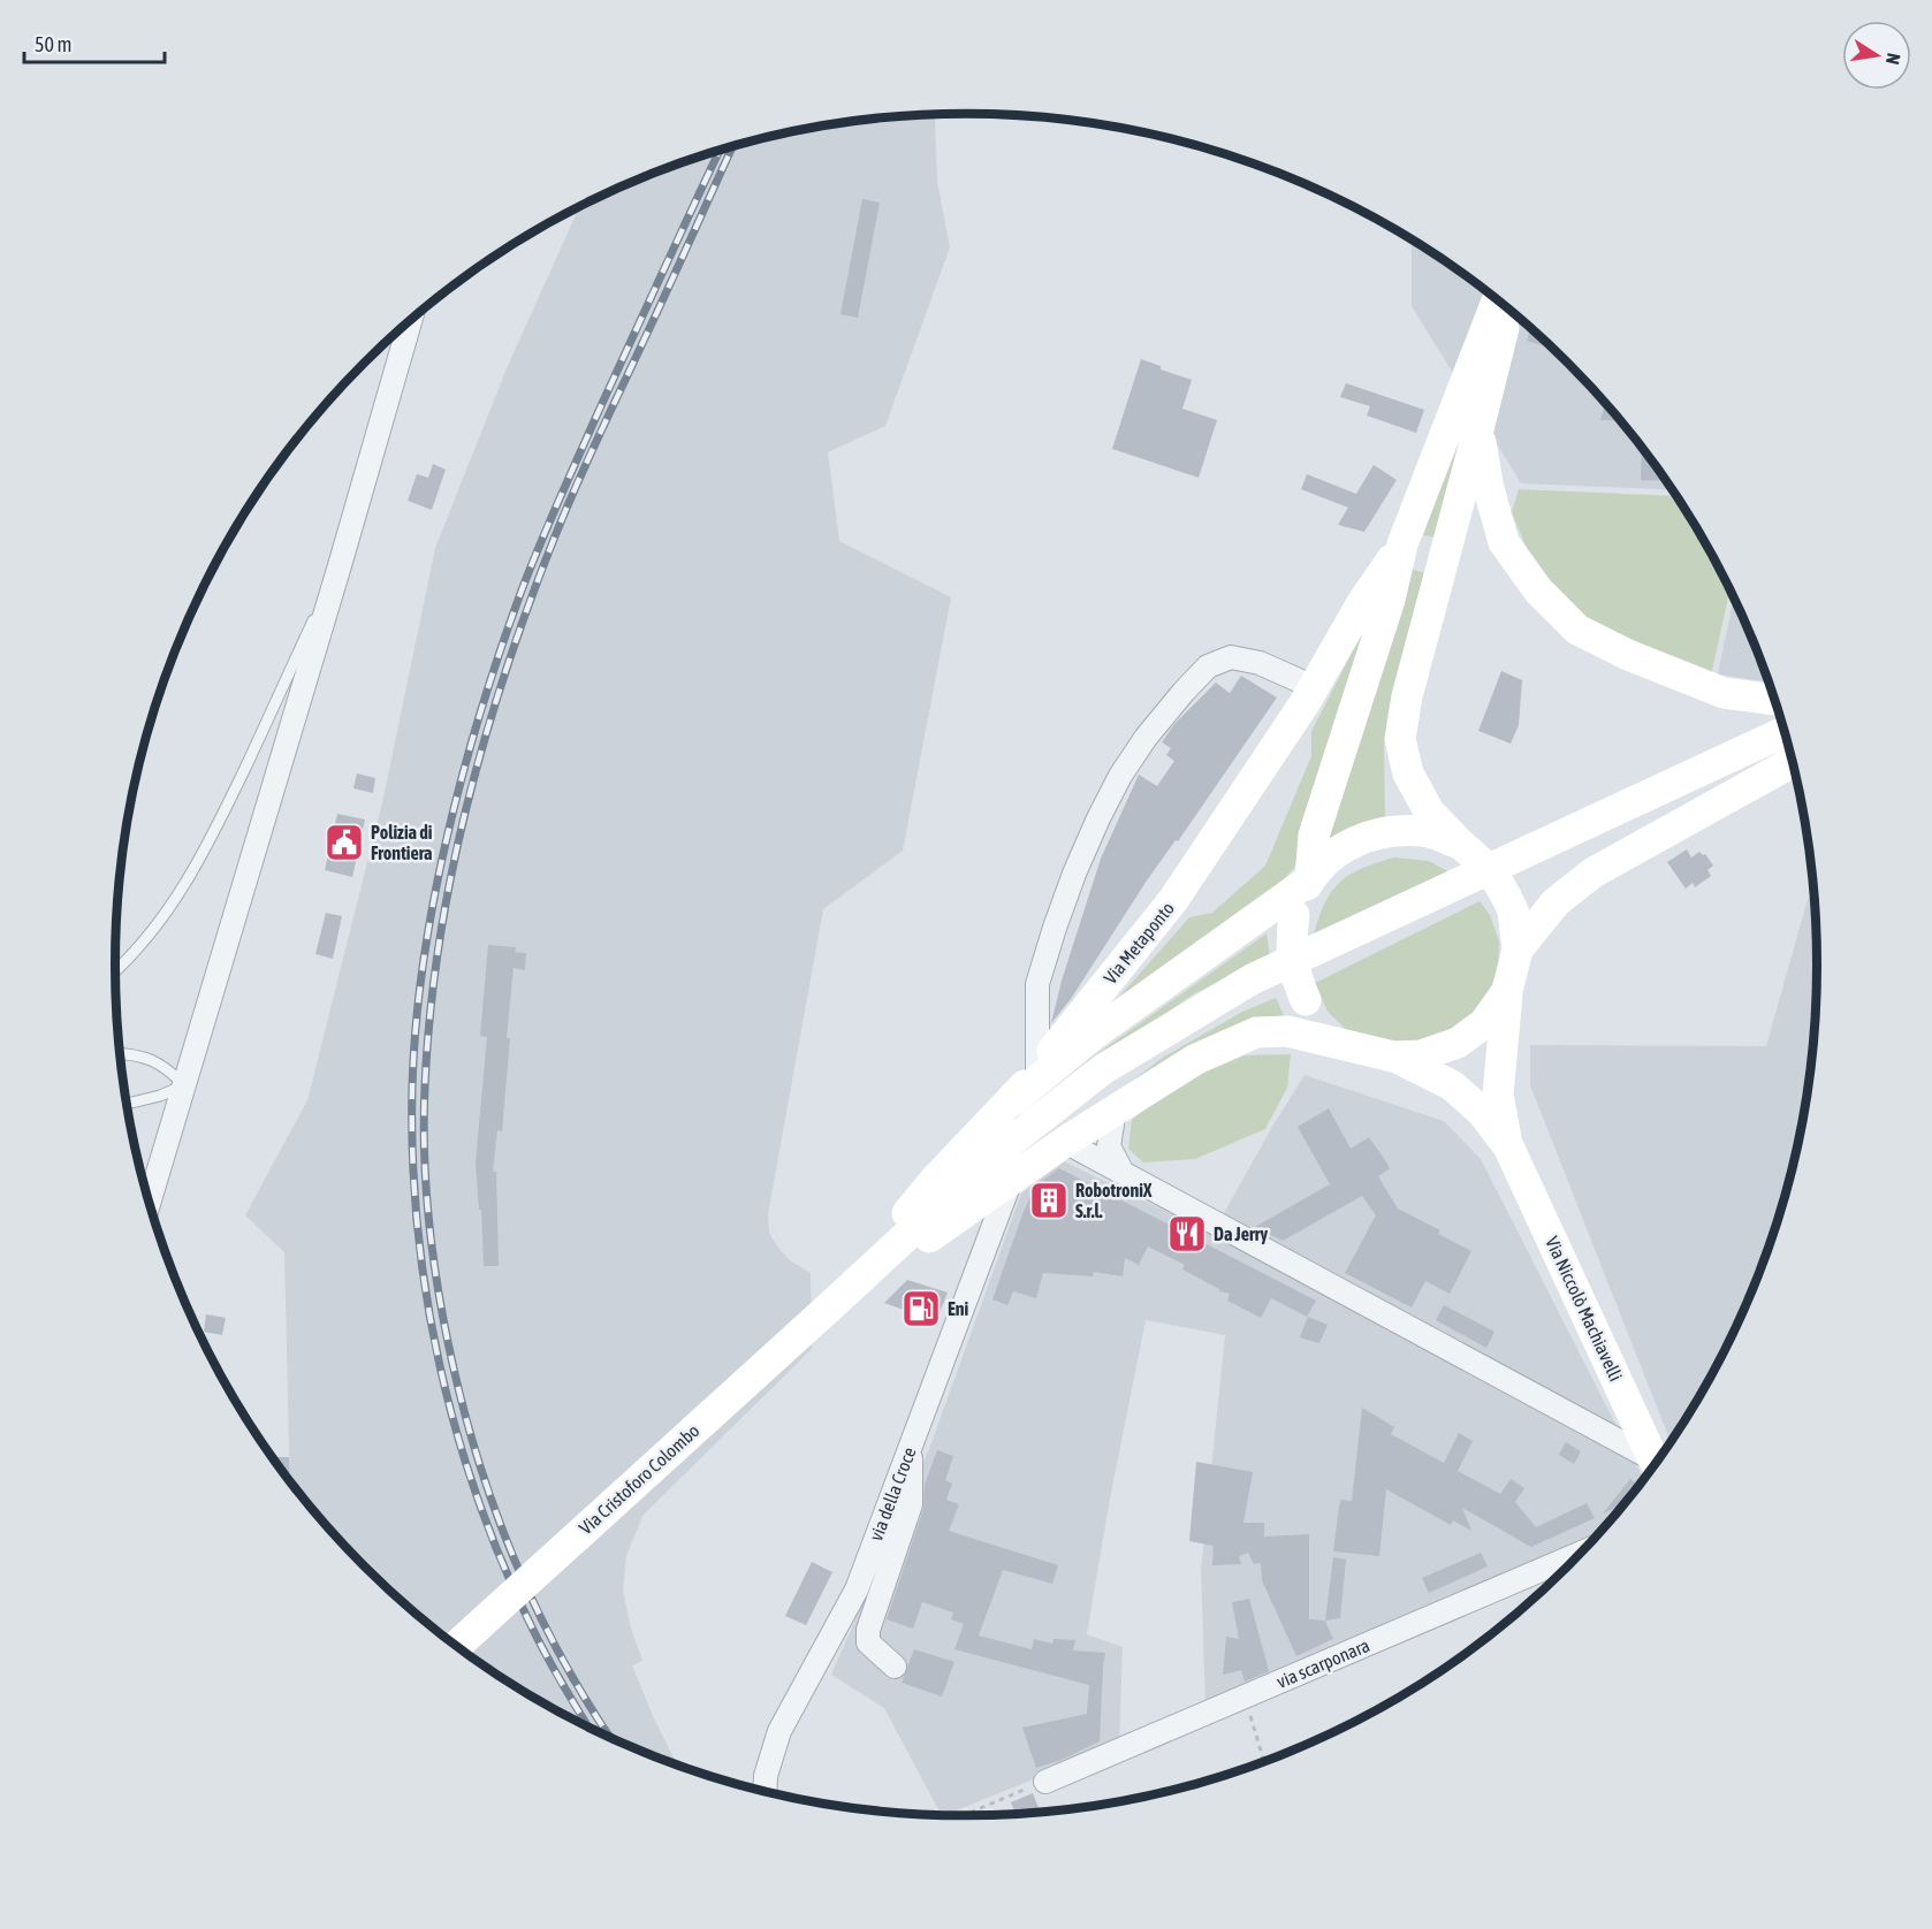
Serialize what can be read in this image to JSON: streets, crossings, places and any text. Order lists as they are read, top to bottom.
{
  "streets": {
    "main road": ["Via Metaponto", "Via Niccolò Machiavelli", "Via Cristoforo Colombo"],
    "street": ["via della Croce", "via scarponara"]
  },
  "crossings": [
    ["Via Metaponto", "Via Cristoforo Colombo"]
  ],
  "places": {
    "public building": ["Polizia di Frontiera"],
    "building": ["RobotroniX S.r.l."],
    "restaurant": ["Da Jerry"],
    "fuel station": ["Eni"]
  },
  "scale_bar": "50 m",
  "north": "right"
}
